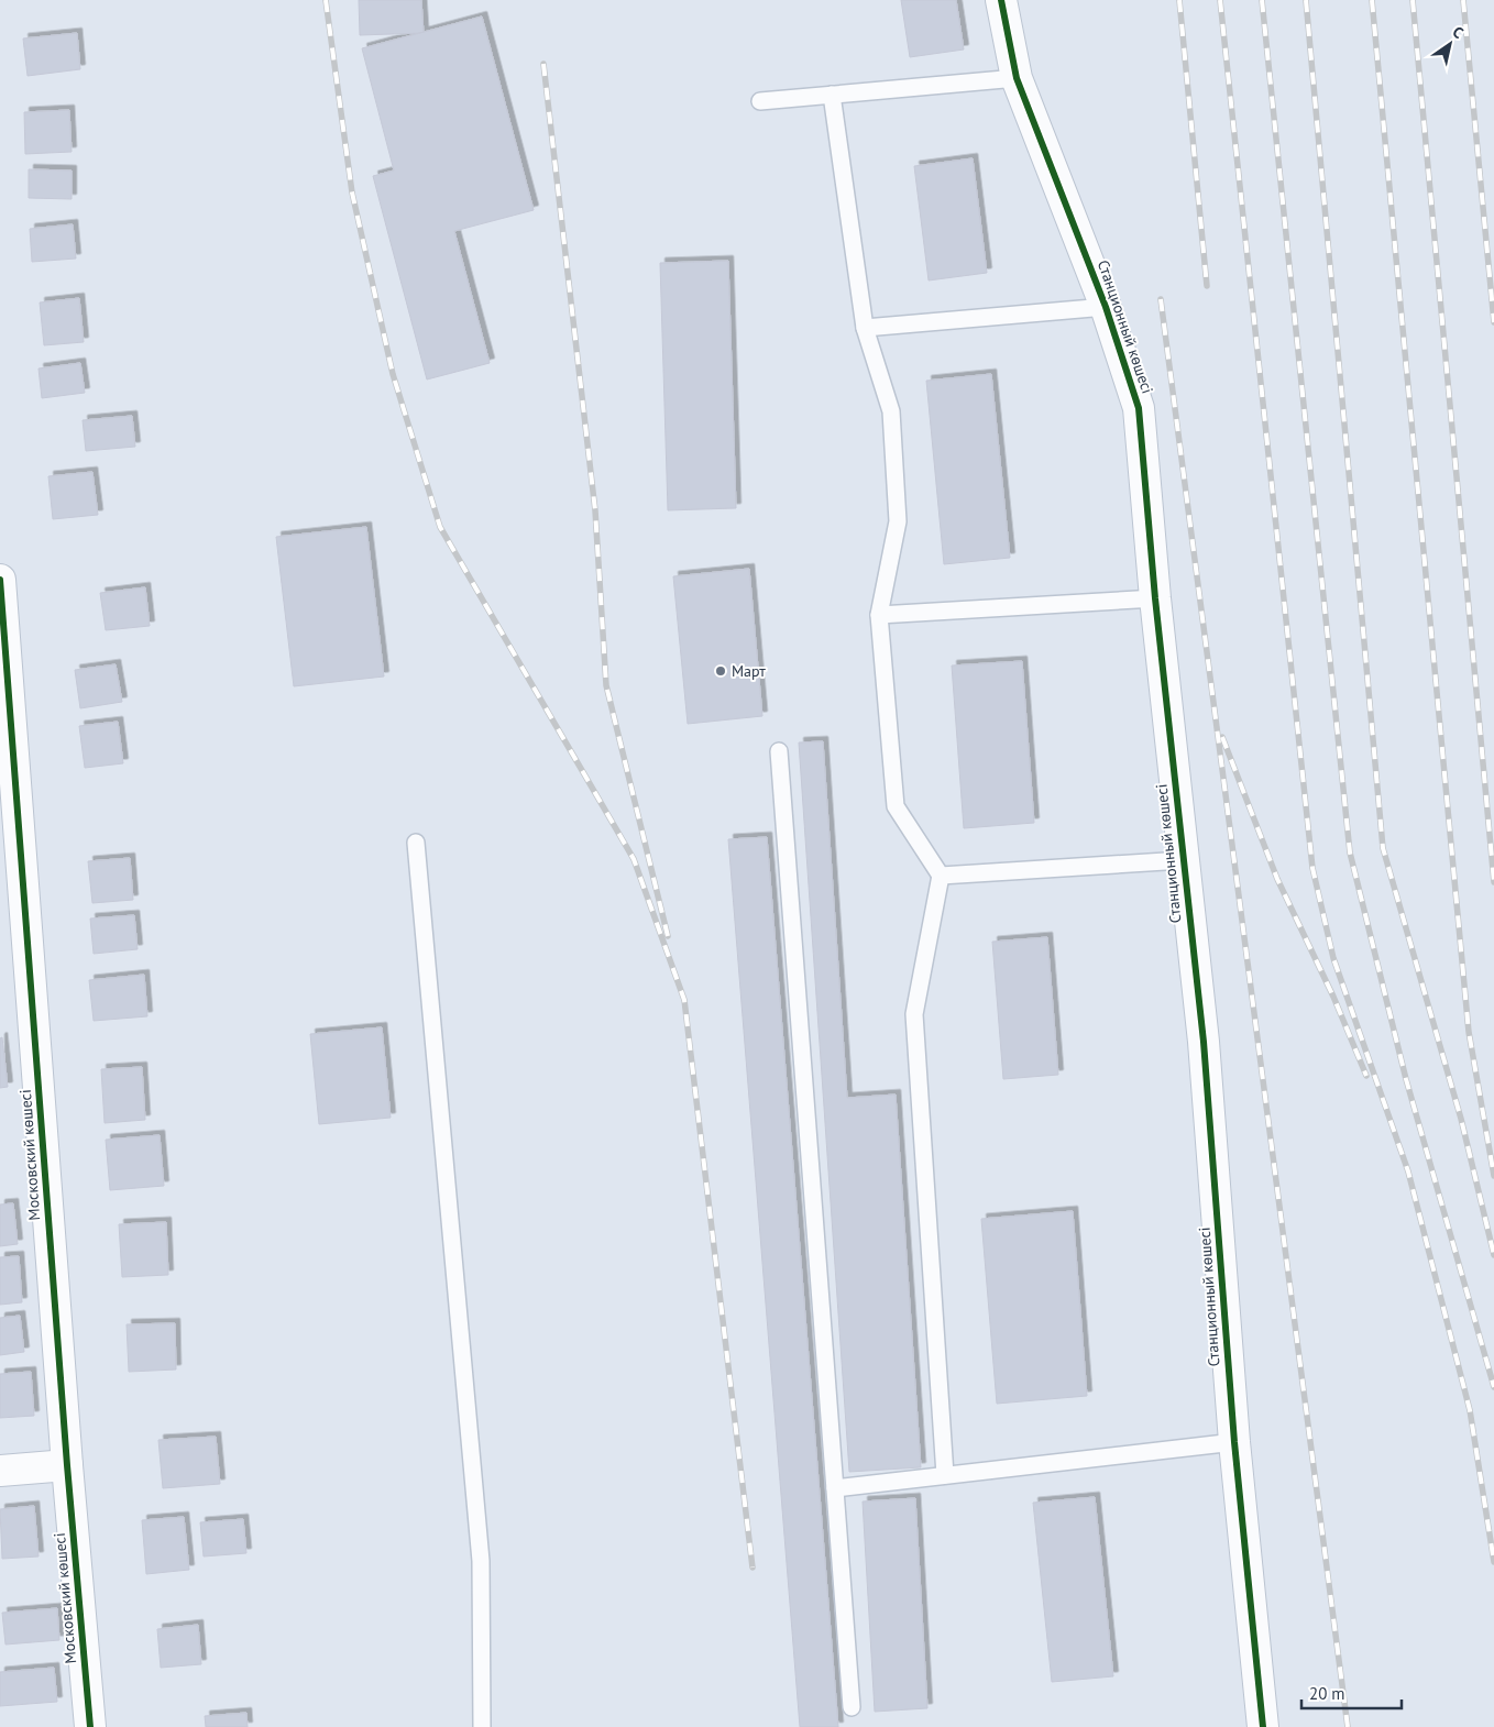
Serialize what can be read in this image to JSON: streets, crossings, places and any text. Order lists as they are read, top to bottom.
{
  "streets": {
    "street": ["Станционный көшесі", "Московский көшесі"]
  },
  "places": ["Март"],
  "scale_bar": "20 m",
  "north": "top right"
}
